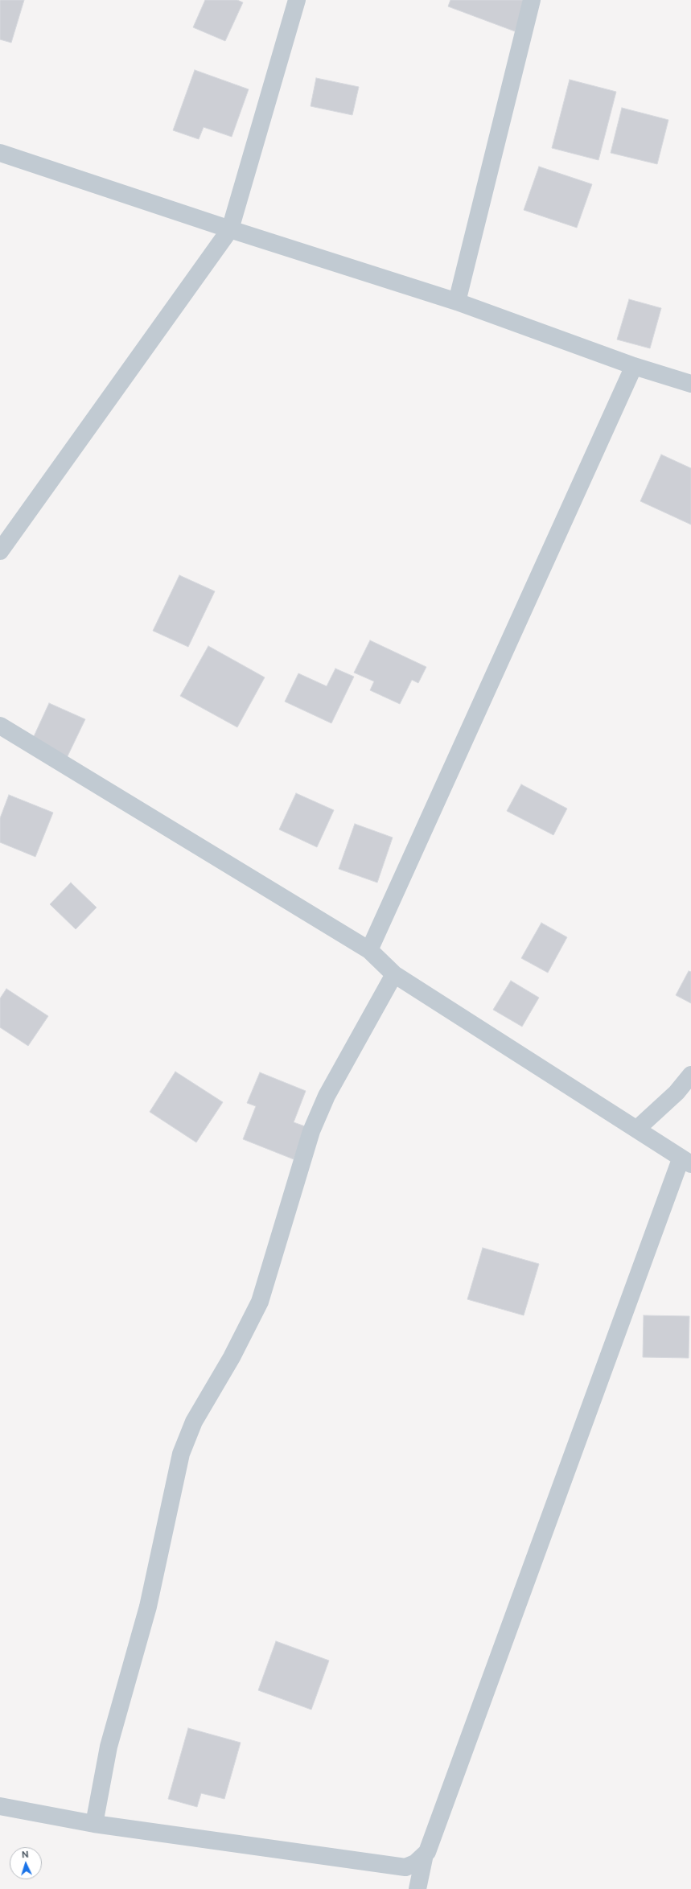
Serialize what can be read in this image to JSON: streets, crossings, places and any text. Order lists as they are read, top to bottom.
{
  "north": "top"
}
